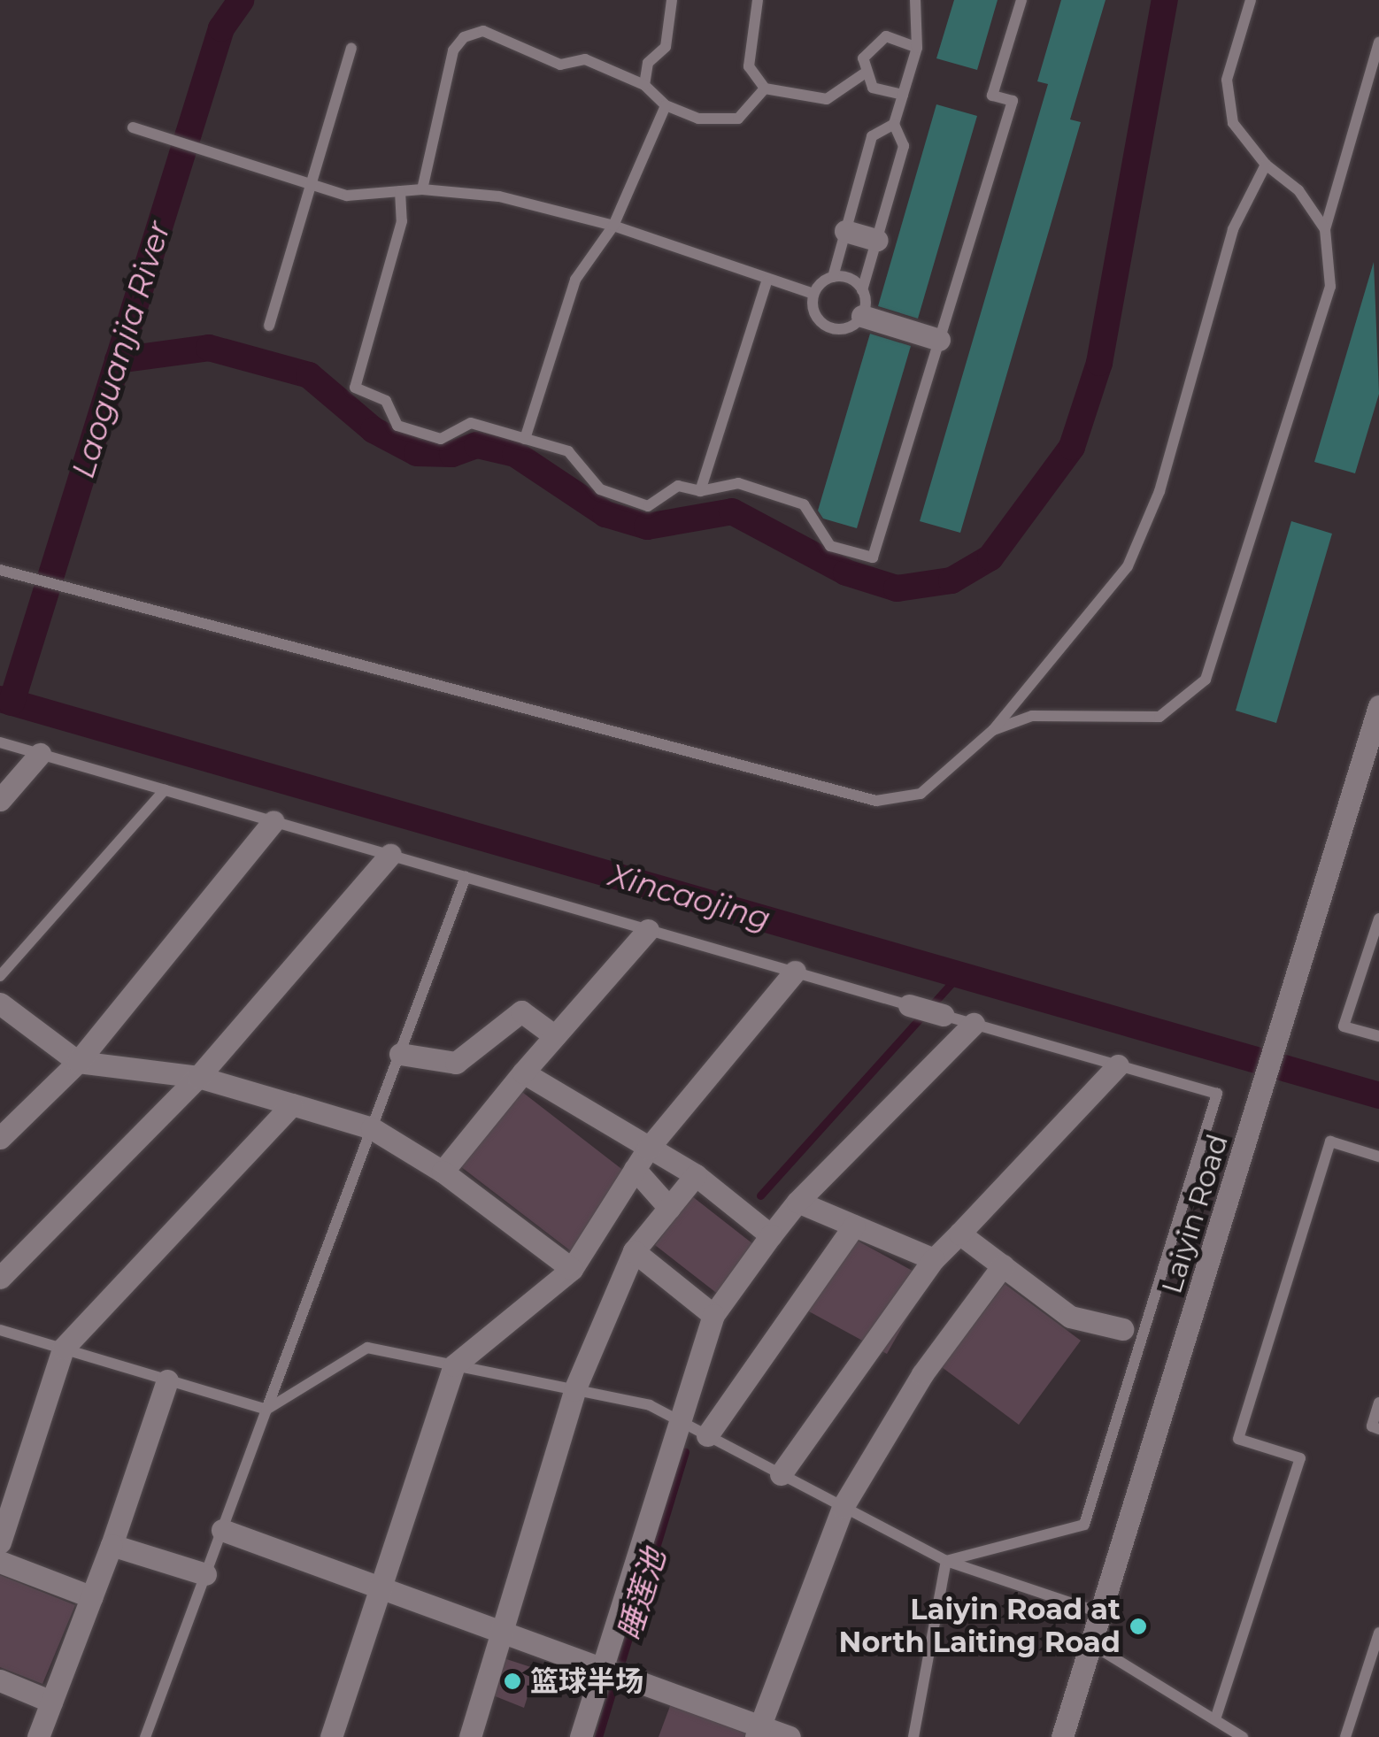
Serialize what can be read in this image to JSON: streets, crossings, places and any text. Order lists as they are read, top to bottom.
{
  "streets": {
    "street": ["Laiyin Road"]
  },
  "water": ["Laoguanjia River", "Xincaojing", "睡莲池"],
  "places": ["Laiyin Road at North Laiting Road", "篮球半场"]
}
